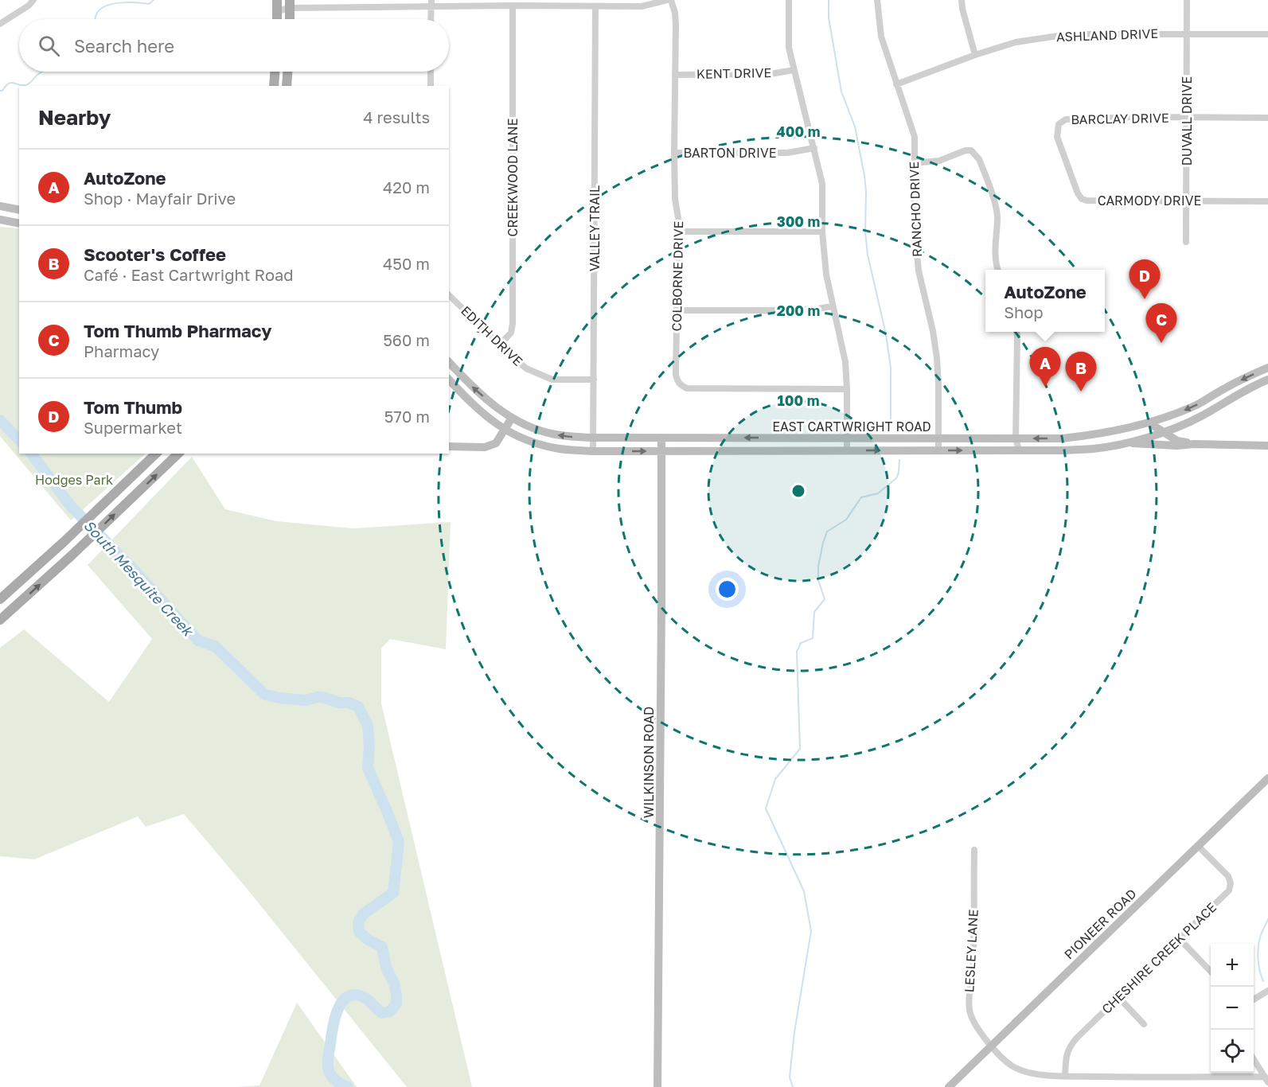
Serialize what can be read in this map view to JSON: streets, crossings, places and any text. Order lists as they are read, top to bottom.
{
  "streets": {
    "main road": ["EAST CARTWRIGHT ROAD", "WILKINSON ROAD", "PIONEER ROAD"],
    "street": [
      "ASHLAND DRIVE",
      "KENT DRIVE",
      "BARCLAY DRIVE",
      "DUVALL DRIVE",
      "BARTON DRIVE",
      "CREEKWOOD LANE",
      "CARMODY DRIVE",
      "RANCHO DRIVE",
      "VALLEY TRAIL",
      "COLBORNE DRIVE",
      "EDITH DRIVE",
      "LESLEY LANE",
      "CHESHIRE CREEK PLACE"
    ]
  },
  "crossings": [
    ["ASHLAND DRIVE", "DUVALL DRIVE"],
    ["ASHLAND DRIVE", "RANCHO DRIVE"],
    ["KENT DRIVE", "COLBORNE DRIVE"],
    ["BARCLAY DRIVE", "DUVALL DRIVE"],
    ["BARCLAY DRIVE", "CARMODY DRIVE"],
    ["DUVALL DRIVE", "CARMODY DRIVE"],
    ["BARTON DRIVE", "COLBORNE DRIVE"],
    ["CREEKWOOD LANE", "EDITH DRIVE"],
    ["RANCHO DRIVE", "EAST CARTWRIGHT ROAD"],
    ["VALLEY TRAIL", "EDITH DRIVE"],
    ["VALLEY TRAIL", "EAST CARTWRIGHT ROAD"],
    ["EAST CARTWRIGHT ROAD", "WILKINSON ROAD"],
    ["PIONEER ROAD", "LESLEY LANE"],
    ["PIONEER ROAD", "CHESHIRE CREEK PLACE"],
    ["LESLEY LANE", "CHESHIRE CREEK PLACE"]
  ],
  "water": ["South Mesquite Creek"],
  "parks": ["Hodges Park"],
  "page": {
    "search": "Search here",
    "heading": ["Nearby", "4 results"],
    "list": [
      {
        "mark": "A",
        "name": "AutoZone",
        "note": "Shop · Mayfair Drive",
        "value": "420 m"
      },
      {
        "mark": "B",
        "name": "Scooter's Coffee",
        "note": "Café · East Cartwright Road",
        "value": "450 m"
      },
      {
        "mark": "C",
        "name": "Tom Thumb Pharmacy",
        "note": "Pharmacy",
        "value": "560 m"
      },
      {
        "mark": "D",
        "name": "Tom Thumb",
        "note": "Supermarket",
        "value": "570 m"
      }
    ],
    "pins": [
      "D",
      "C",
      "A",
      "B"
    ],
    "popup": ["AutoZone", "Shop"],
    "map_buttons": ["+", "−"]
  },
  "rings": [
    "400 m",
    "300 m",
    "200 m",
    "100 m"
  ]
}
